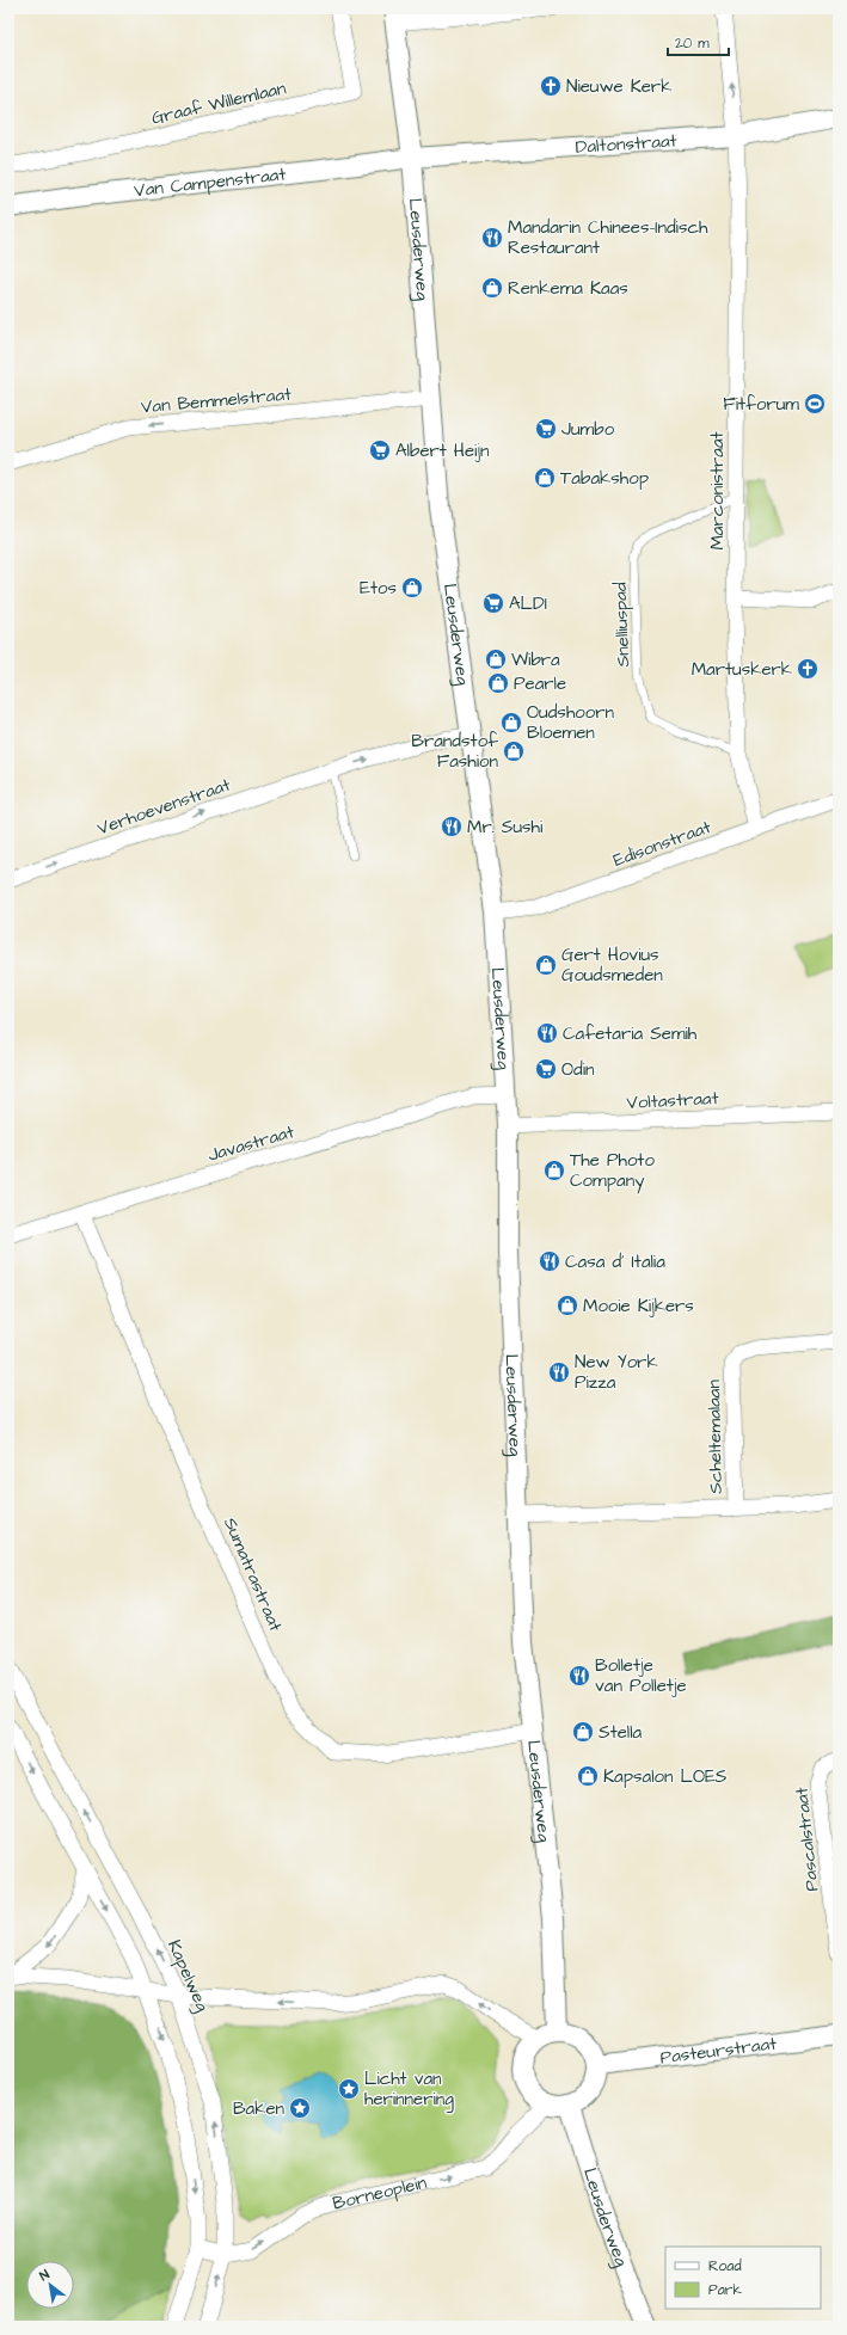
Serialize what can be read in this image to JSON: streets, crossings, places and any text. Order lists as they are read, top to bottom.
{
  "streets": {
    "street": [
      "Graaf Willemlaan",
      "Daltonstraat",
      "Van Campenstraat",
      "Leusderweg",
      "Van Bemmelstraat",
      "Marconistraat",
      "Verhoevenstraat",
      "Edisonstraat",
      "Voltastraat",
      "Javastraat",
      "Scheltemalaan",
      "Sumatrastraat",
      "Pascalstraat",
      "Kapelweg",
      "Pasteurstraat",
      "Borneoplein"
    ],
    "lane": ["Snelliuspad"]
  },
  "crossings": [
    ["Daltonstraat", "Van Campenstraat"],
    ["Daltonstraat", "Leusderweg"],
    ["Daltonstraat", "Marconistraat"],
    ["Van Campenstraat", "Leusderweg"],
    ["Leusderweg", "Van Bemmelstraat"],
    ["Leusderweg", "Verhoevenstraat"],
    ["Leusderweg", "Edisonstraat"],
    ["Leusderweg", "Voltastraat"],
    ["Leusderweg", "Javastraat"],
    ["Leusderweg", "Scheltemalaan"],
    ["Leusderweg", "Sumatrastraat"],
    ["Leusderweg", "Pasteurstraat"],
    ["Leusderweg", "Borneoplein"],
    ["Marconistraat", "Snelliuspad"],
    ["Marconistraat", "Edisonstraat"],
    ["Javastraat", "Sumatrastraat"],
    ["Kapelweg", "Borneoplein"],
    ["Pasteurstraat", "Borneoplein"]
  ],
  "one_way": ["Van Bemmelstraat", "Verhoevenstraat", "Borneoplein"],
  "places": {
    "church": ["Nieuwe Kerk", "Martuskerk"],
    "restaurant": [
      "Mandarin Chinees-Indisch Restaurant",
      "Mr. Sushi",
      "Cafetaria Semih",
      "Casa d' Italia",
      "New York Pizza",
      "Bolletje van Polletje"
    ],
    "shop": [
      "Renkema Kaas",
      "Tabakshop",
      "Etos",
      "Wibra",
      "Pearle",
      "Oudshoorn Bloemen",
      "Brandstof Fashion",
      "Gert Hovius Goudsmeden",
      "The Photo Company",
      "Mooie Kijkers",
      "Stella",
      "Kapsalon LOES"
    ],
    "sports": ["Fitforum"],
    "supermarket": [
      "Jumbo",
      "Albert Heijn",
      "ALDI",
      "Odin"
    ],
    "place": ["Licht van herinnering", "Baken"]
  },
  "legend": ["Road", "Park"],
  "scale_bar": "20 m",
  "north": "top left"
}
